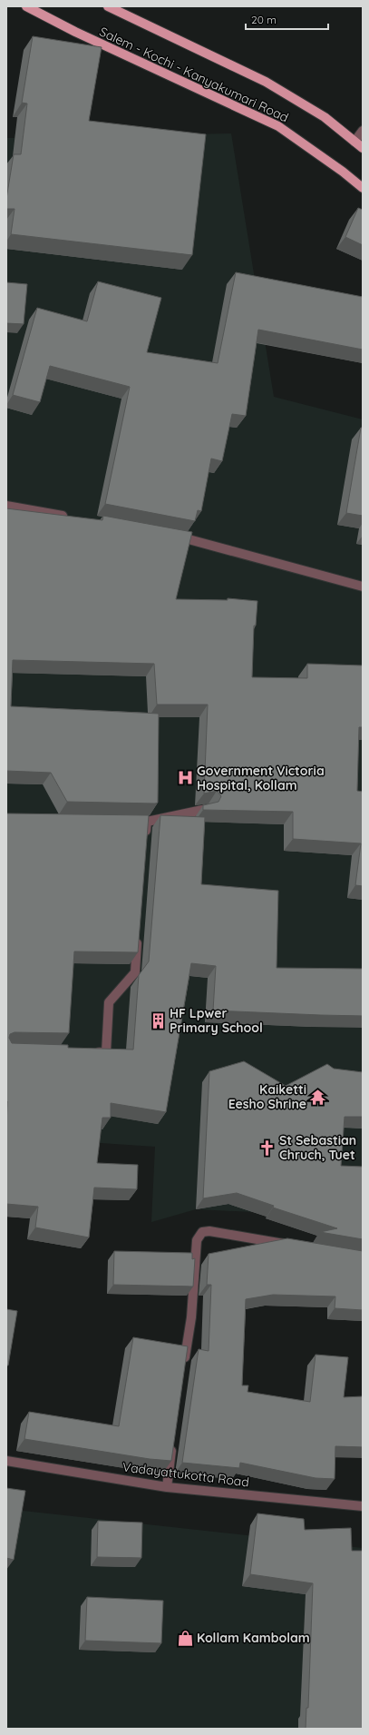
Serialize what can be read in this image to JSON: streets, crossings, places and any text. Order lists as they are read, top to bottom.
{
  "streets": {
    "main road": ["Salem - Kochi - Kanyakumari Road"],
    "street": ["Vadayattukotta Road"]
  },
  "places": {
    "hospital": ["Government Victoria Hospital, Kollam"],
    "building": ["HF Lpwer Primary School"],
    "temple": ["Kaiketti Eesho Shrine"],
    "church": ["St Sebastian Chruch, Tuet"],
    "shop": ["Kollam Kambolam"]
  },
  "scale_bar": "20 m"
}
